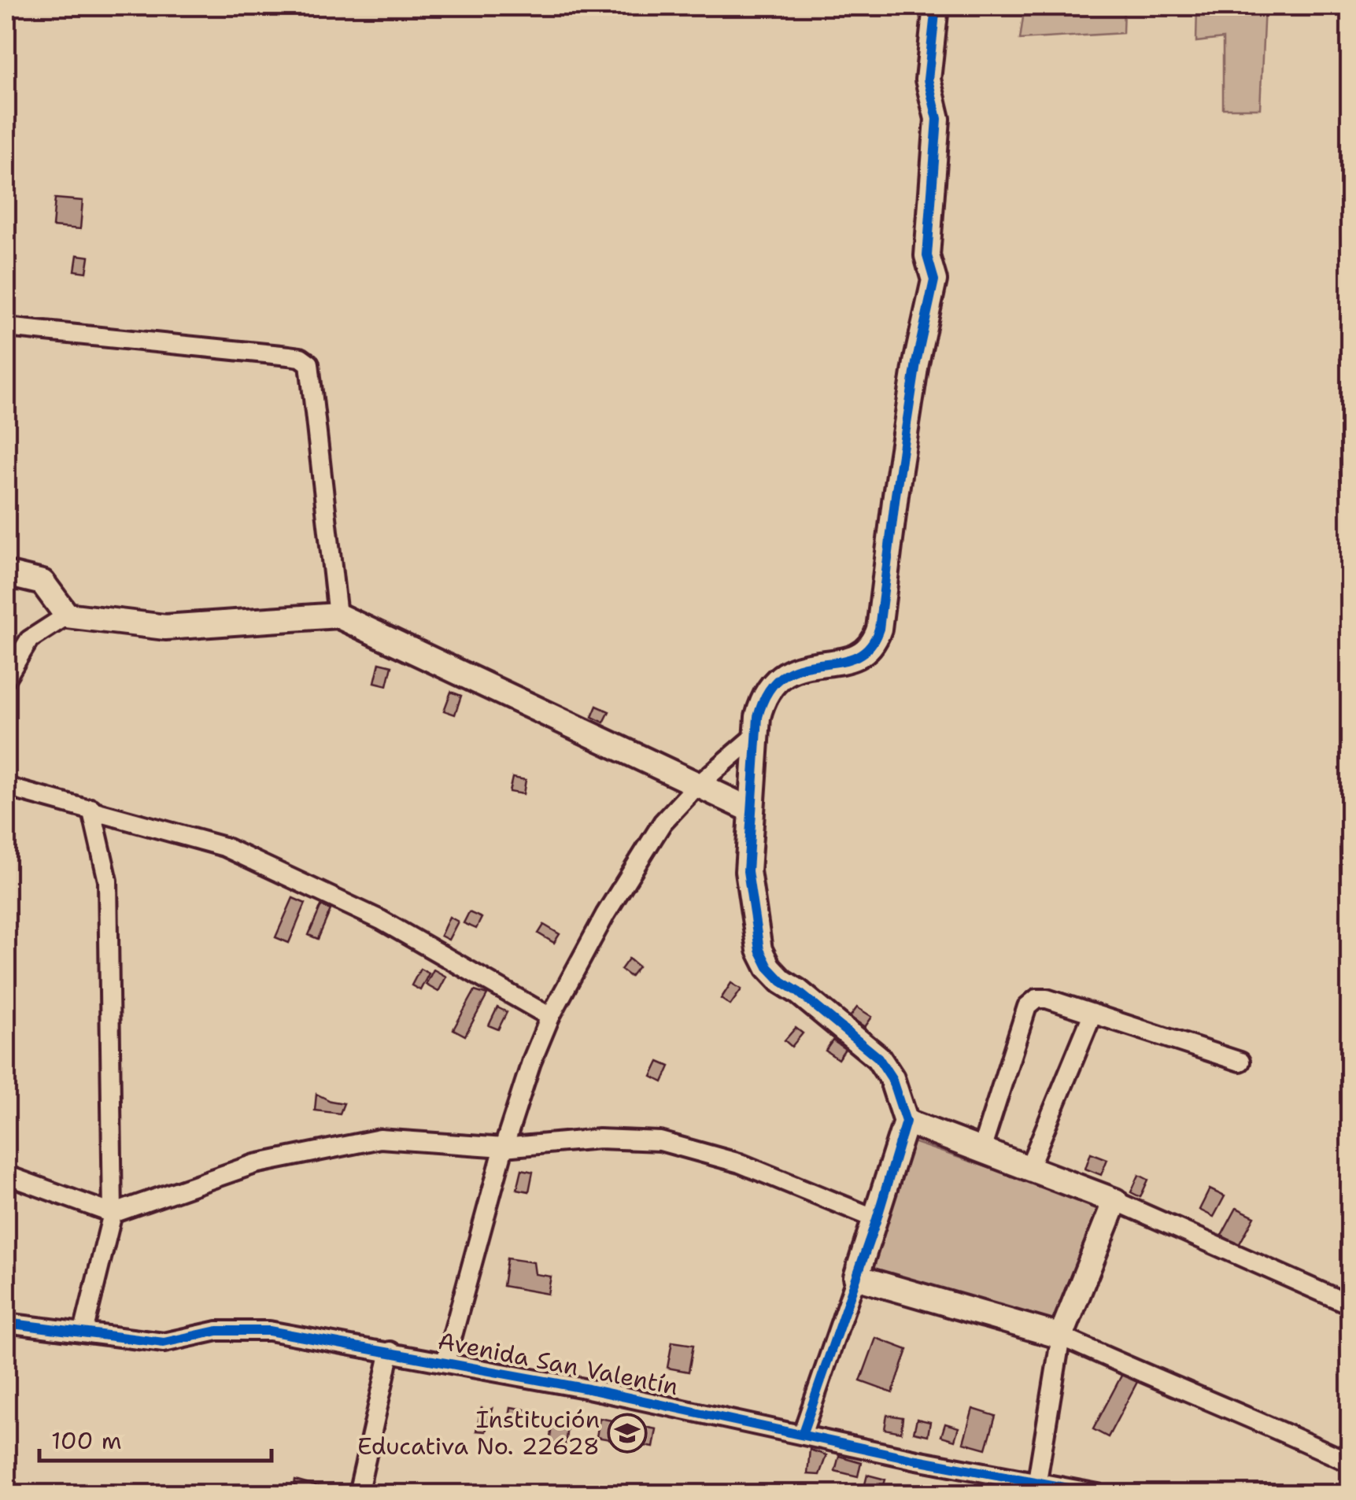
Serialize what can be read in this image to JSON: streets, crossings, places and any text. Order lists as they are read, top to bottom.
{
  "streets": {
    "street": ["Avenida San Valentín"]
  },
  "places": {
    "school or university": ["Institución Educativa No. 22628"]
  },
  "scale_bar": "100 m"
}
